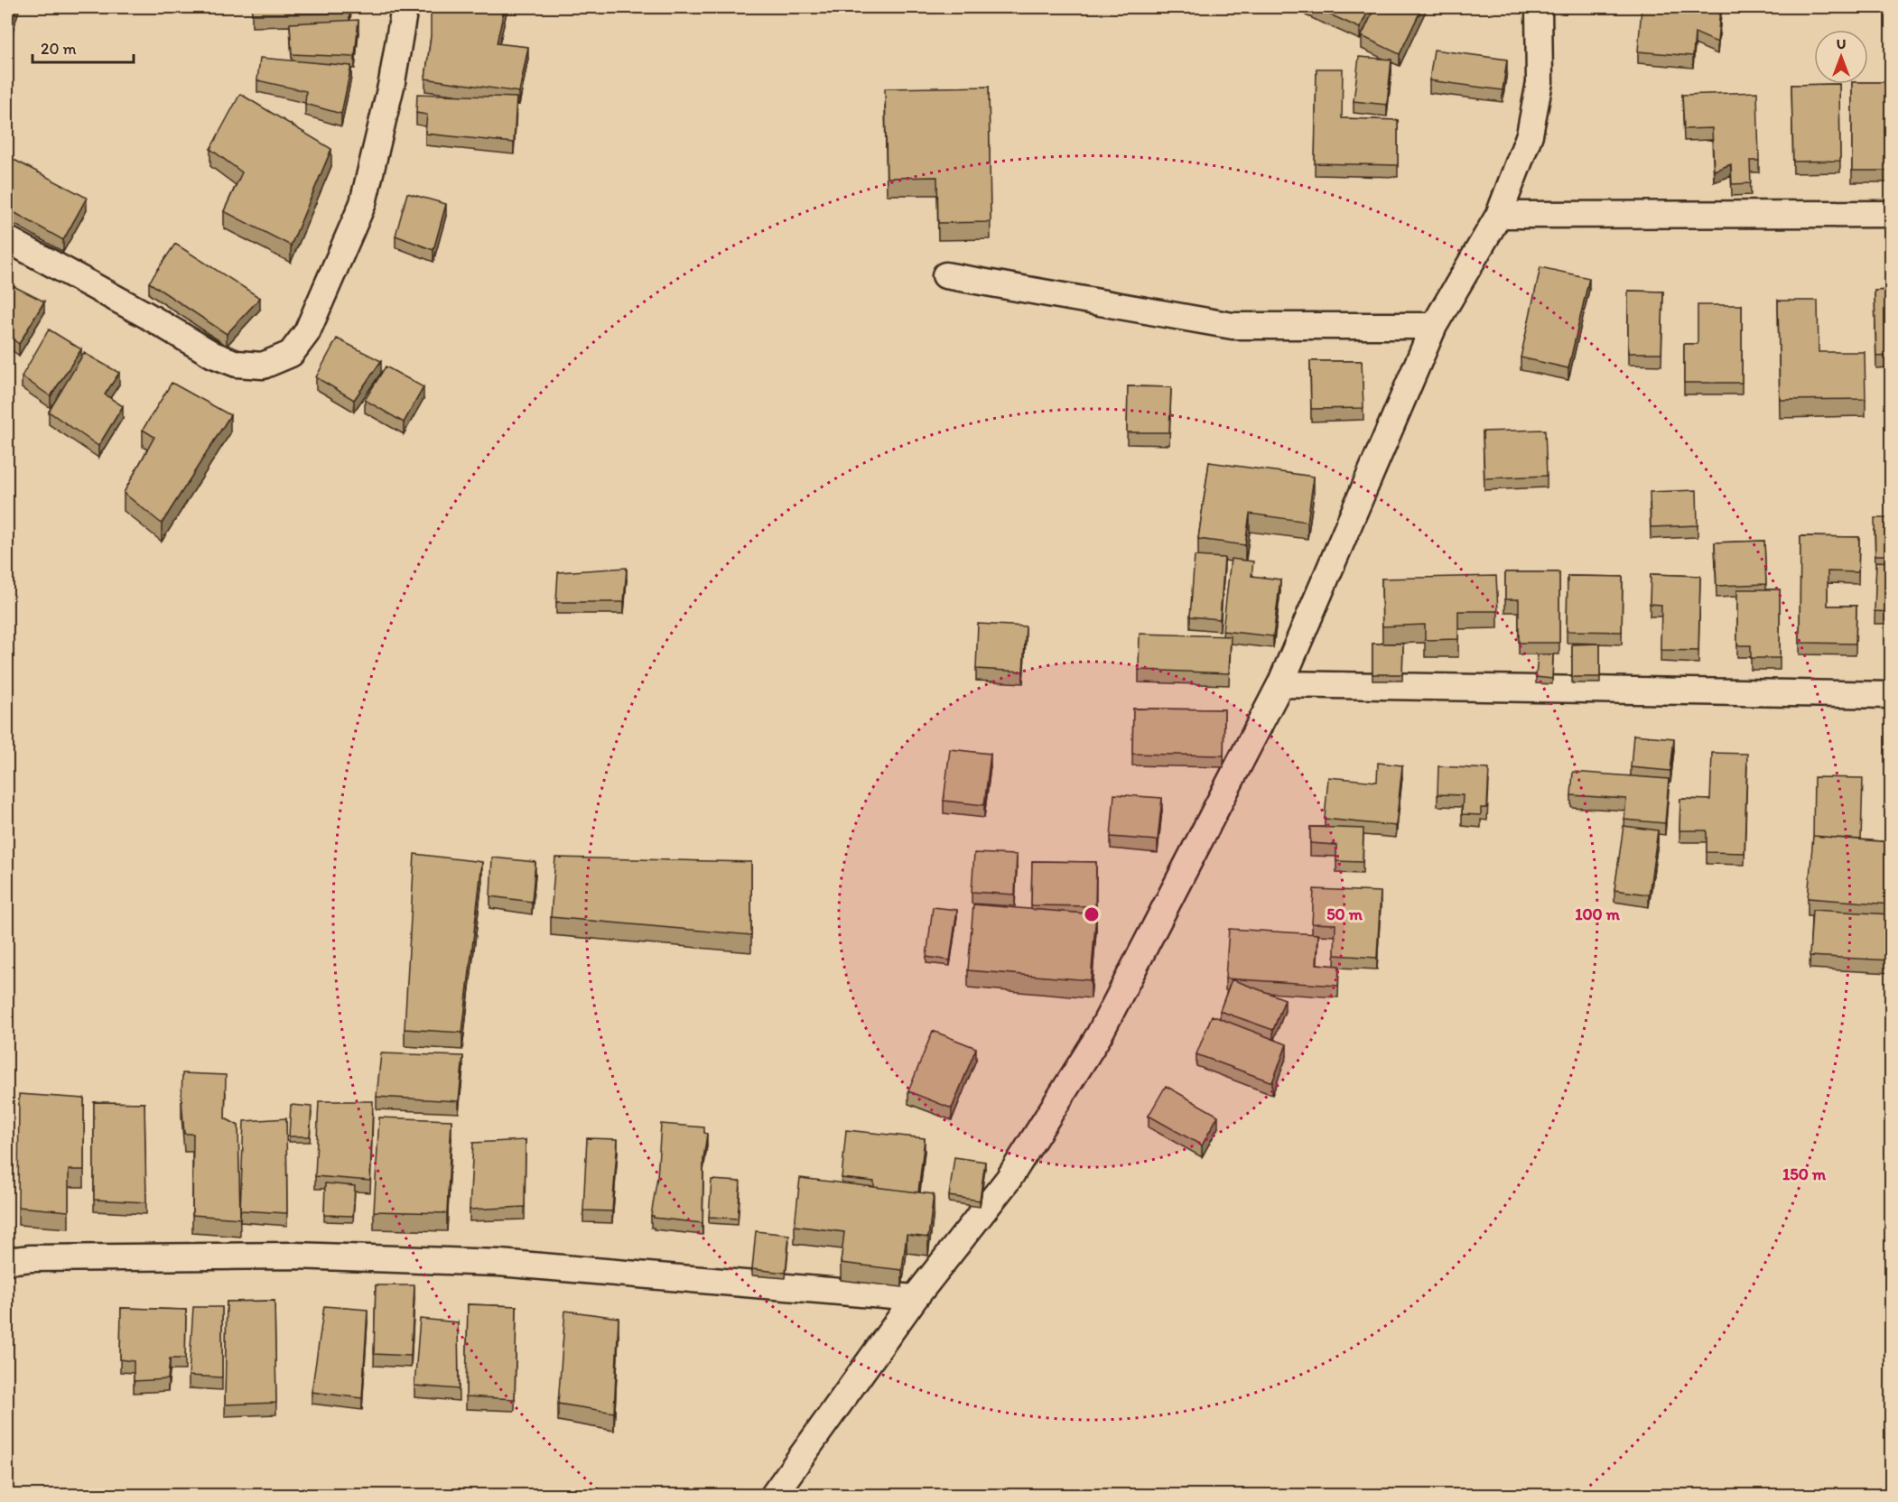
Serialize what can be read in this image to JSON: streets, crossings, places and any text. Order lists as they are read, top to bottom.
{
  "scale_bar": "20 m",
  "north": "top",
  "rings": ["50 m", "100 m", "150 m"]
}
